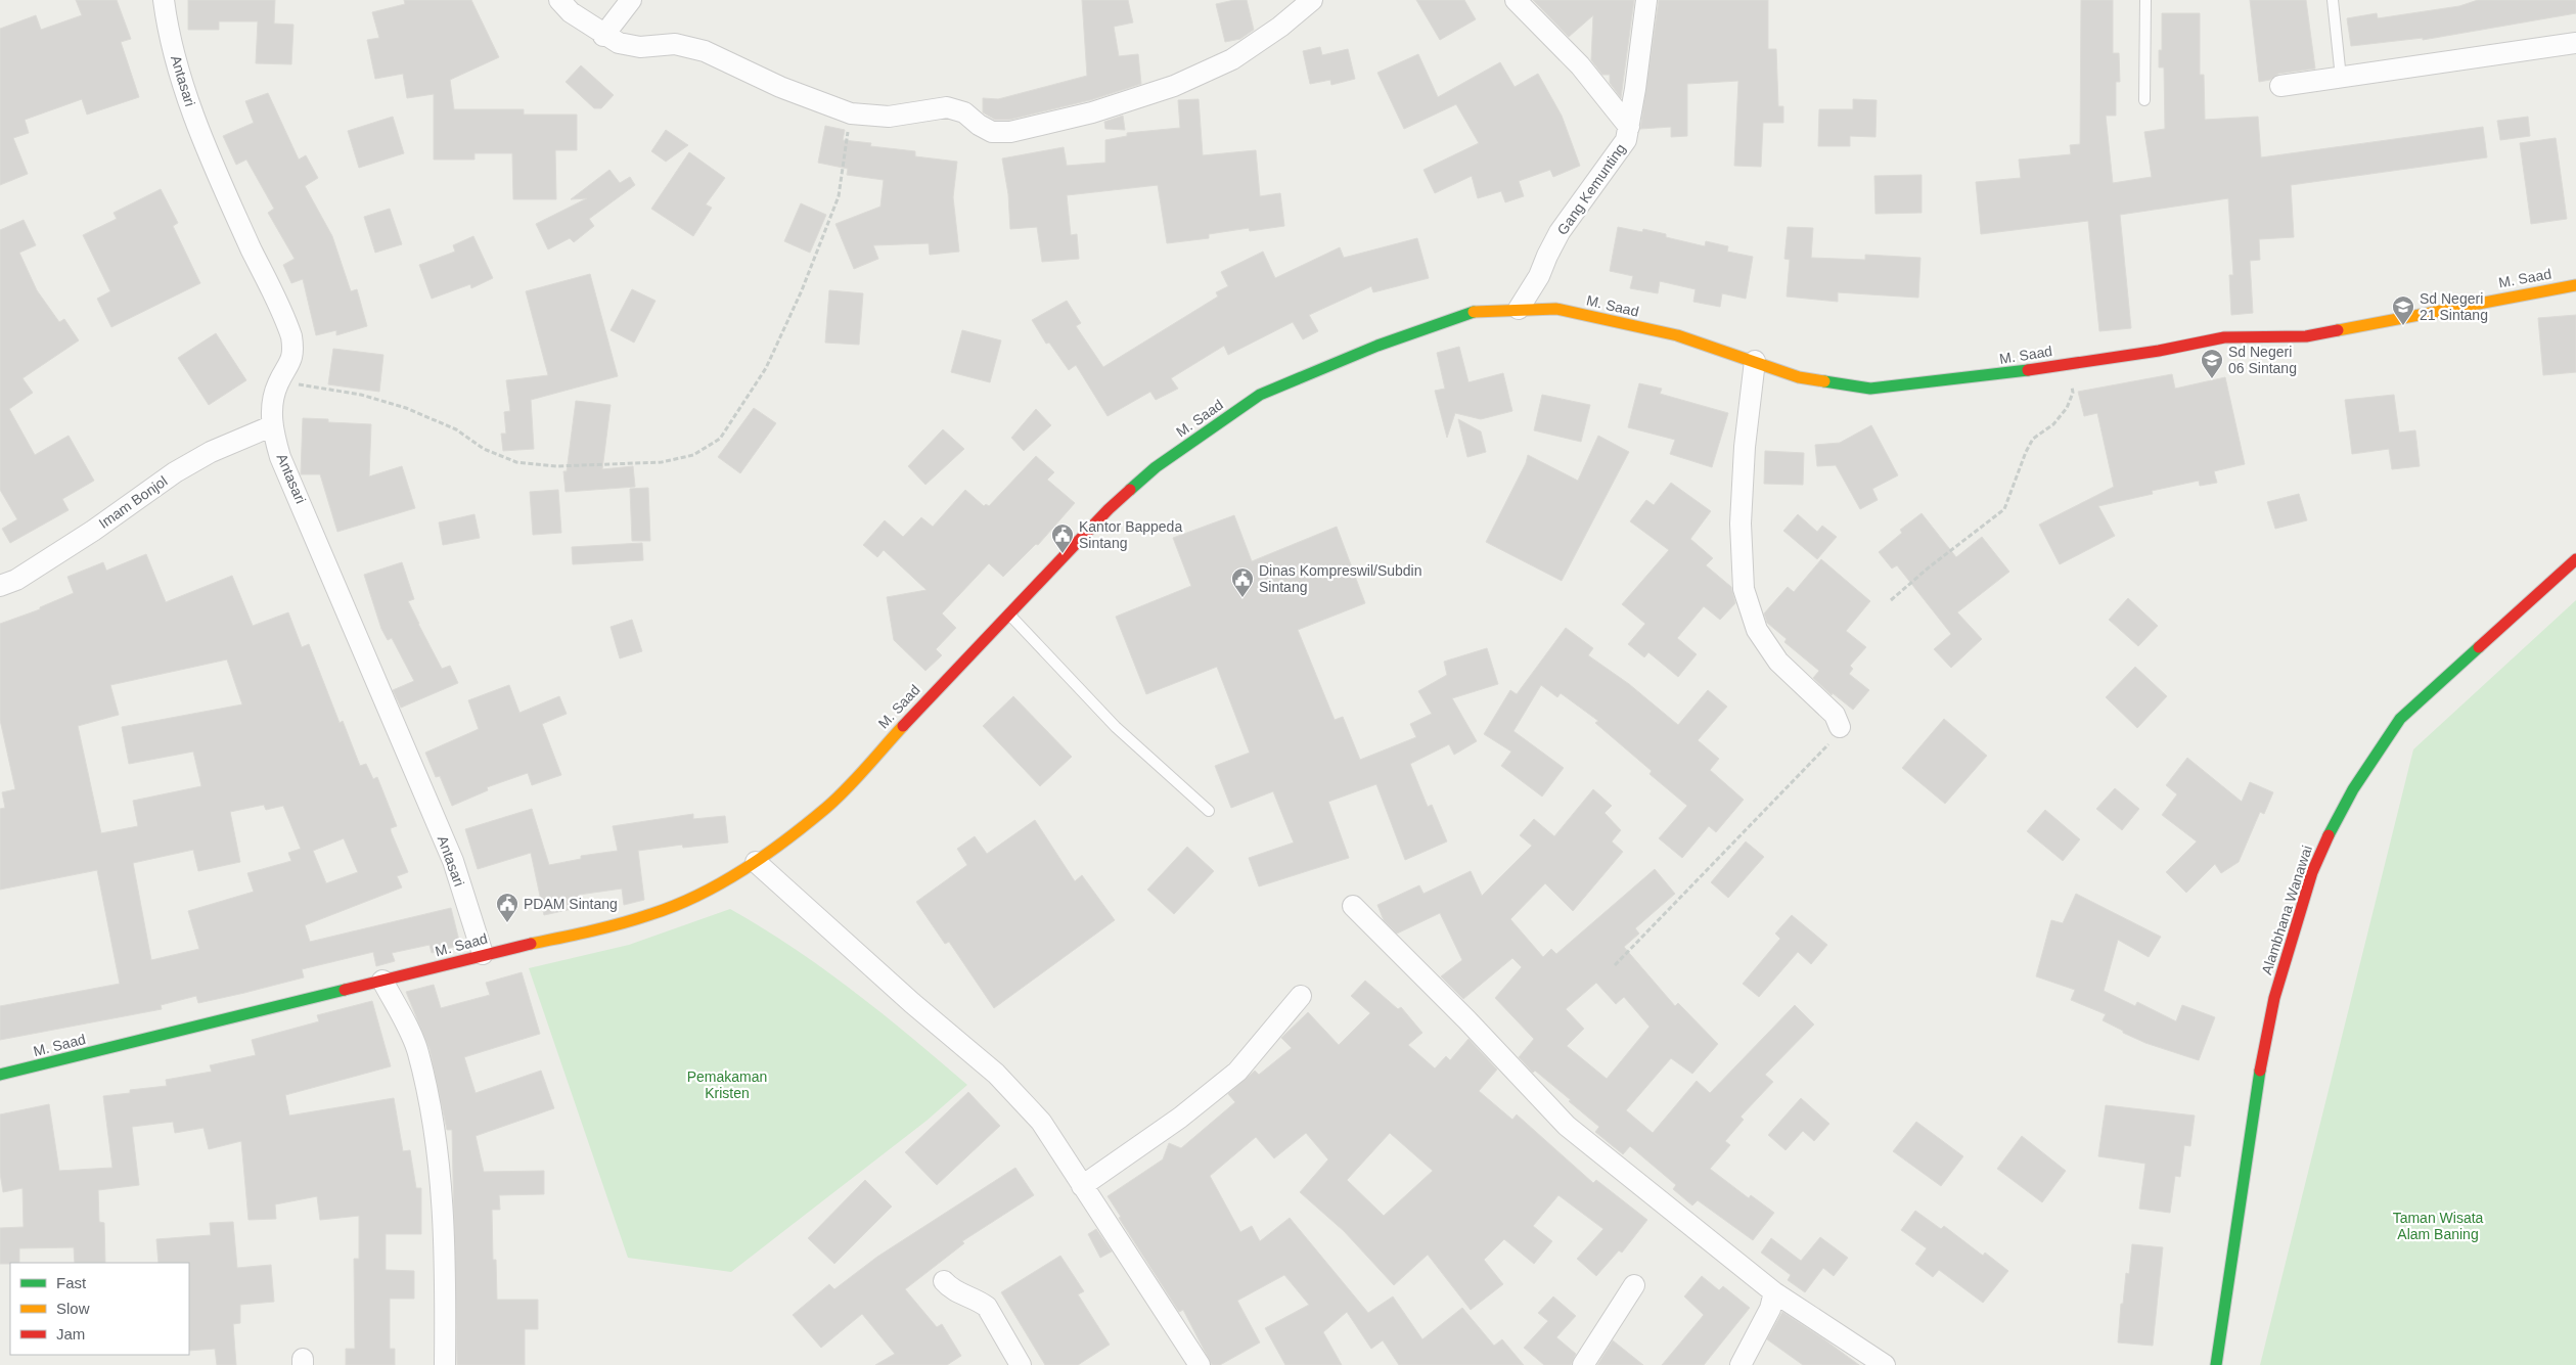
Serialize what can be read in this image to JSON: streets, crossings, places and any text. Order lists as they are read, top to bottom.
{
  "streets": {
    "street": [
      "Antasari",
      "Gang Kemunting",
      "M. Saad",
      "Imam Bonjol",
      "Alambhana Wanawai"
    ]
  },
  "crossings": [
    ["Antasari", "M. Saad"],
    ["Antasari", "Imam Bonjol"],
    ["Gang Kemunting", "M. Saad"]
  ],
  "parks": ["Pemakaman Kristen", "Taman Wisata Alam Baning"],
  "places": {
    "school or university": ["Sd Negeri 21 Sintang", "Sd Negeri 06 Sintang"],
    "public building": ["Kantor Bappeda Sintang", "Dinas Kompreswil/Subdin Sintang", "PDAM Sintang"]
  },
  "legend": ["Fast", "Slow", "Jam"]
}
